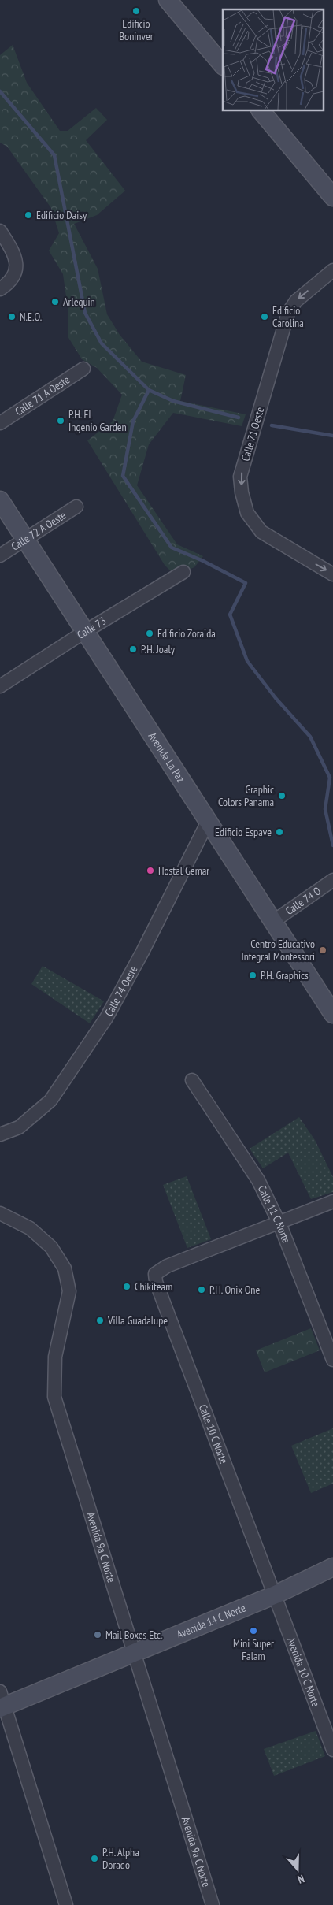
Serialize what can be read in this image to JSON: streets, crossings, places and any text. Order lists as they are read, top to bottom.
{
  "streets": {
    "main road": ["Avenida La Paz", "Avenida 14 C Norte"],
    "street": [
      "Calle 71 A Oeste",
      "Calle 71 Oeste",
      "Calle 72 A Oeste",
      "Calle 73",
      "Calle 74 O",
      "Calle 74 Oeste",
      "Calle 11 C Norte",
      "Calle 10 C Norte",
      "Avenida 9a C Norte",
      "Avenida 10 C Norte"
    ]
  },
  "crossings": [
    ["Calle 72 A Oeste", "Avenida La Paz"],
    ["Calle 73", "Avenida La Paz"],
    ["Avenida La Paz", "Calle 74 O"],
    ["Avenida La Paz", "Calle 74 Oeste"],
    ["Calle 11 C Norte", "Calle 10 C Norte"],
    ["Calle 10 C Norte", "Avenida 14 C Norte"],
    ["Calle 10 C Norte", "Avenida 10 C Norte"],
    ["Avenida 9a C Norte", "Avenida 14 C Norte"],
    ["Avenida 14 C Norte", "Avenida 10 C Norte"]
  ],
  "one_way": ["Calle 71 Oeste"],
  "places": [
    "Edificio Boninver",
    "Edificio Daisy",
    "Arlequin",
    "N.E.O.",
    "Edificio Carolina",
    "P.H. El Ingenio Garden",
    "Edificio Zoraida",
    "P.H. Joaly",
    "Graphic Colors Panama",
    "Edificio Espave",
    "Hostal Gemar",
    "Centro Educativo Integral Montessori",
    "P.H. Graphics",
    "Chikiteam",
    "P.H. Onix One",
    "Villa Guadalupe",
    "Mini Super Falam",
    "Mail Boxes Etc.",
    "P.H. Alpha Dorado"
  ],
  "north": "bottom"
}
